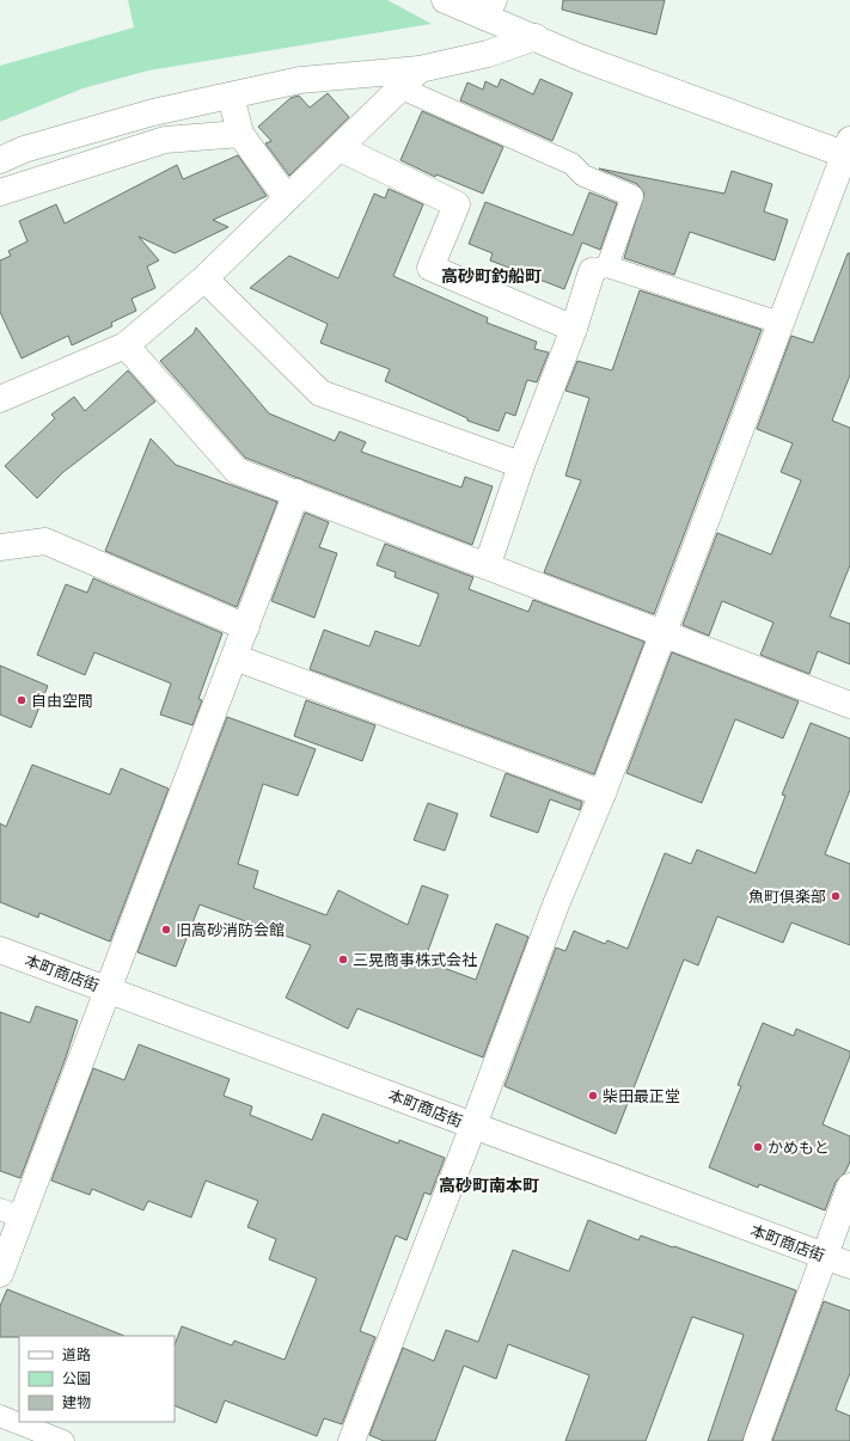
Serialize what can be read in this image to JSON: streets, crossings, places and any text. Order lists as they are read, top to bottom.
{
  "streets": {
    "street": ["本町商店街"]
  },
  "districts": ["高砂町釣船町", "高砂町南本町"],
  "places": [
    "自由空間",
    "魚町倶楽部",
    "旧高砂消防会館",
    "三晃商事株式会社",
    "柴田最正堂",
    "かめもと"
  ],
  "legend": ["道路", "公園", "建物"]
}
